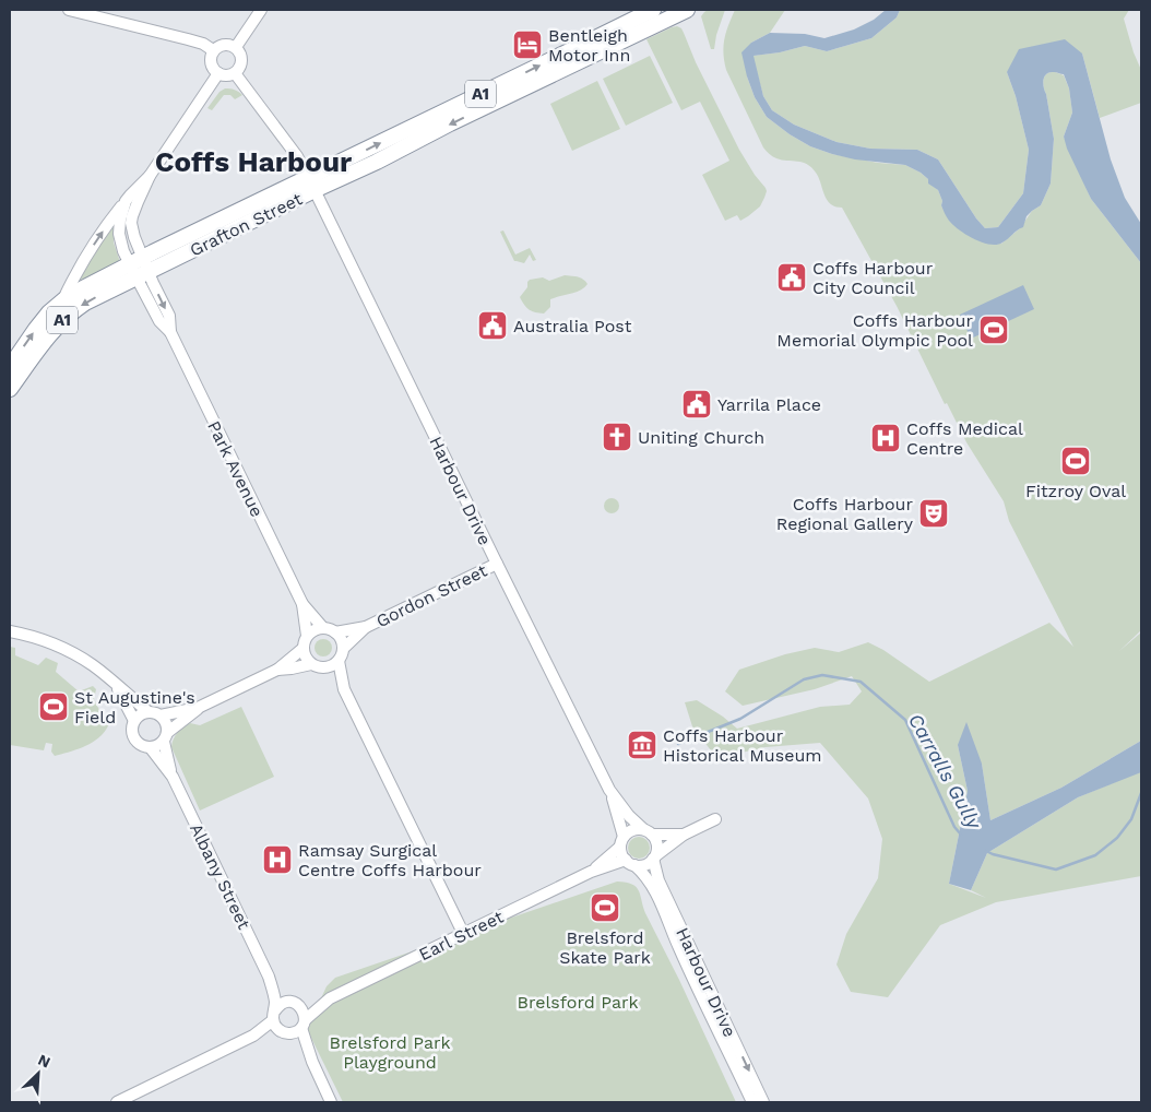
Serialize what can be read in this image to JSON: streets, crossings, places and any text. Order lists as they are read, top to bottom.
{
  "streets": {
    "highway": ["A1", "Grafton Street"],
    "street": [
      "Park Avenue",
      "Harbour Drive",
      "Gordon Street",
      "Albany Street",
      "Earl Street"
    ]
  },
  "crossings": [
    ["Grafton Street", "Park Avenue"],
    ["Grafton Street", "Harbour Drive"],
    ["Park Avenue", "Gordon Street"],
    ["Harbour Drive", "Gordon Street"],
    ["Harbour Drive", "Earl Street"],
    ["Albany Street", "Earl Street"]
  ],
  "districts": ["Coffs Harbour"],
  "water": ["Carralls Gully"],
  "parks": ["Brelsford Park", "Brelsford Park Playground"],
  "places": {
    "hotel": ["Bentleigh Motor Inn"],
    "public building": ["Coffs Harbour City Council", "Australia Post", "Yarrila Place"],
    "sports": [
      "Coffs Harbour Memorial Olympic Pool",
      "Fitzroy Oval",
      "St Augustine's Field",
      "Brelsford Skate Park"
    ],
    "church": ["Uniting Church"],
    "hospital": ["Coffs Medical Centre", "Ramsay Surgical Centre Coffs Harbour"],
    "theatre": ["Coffs Harbour Regional Gallery"],
    "museum": ["Coffs Harbour Historical Museum"]
  },
  "north": "top right"
}
